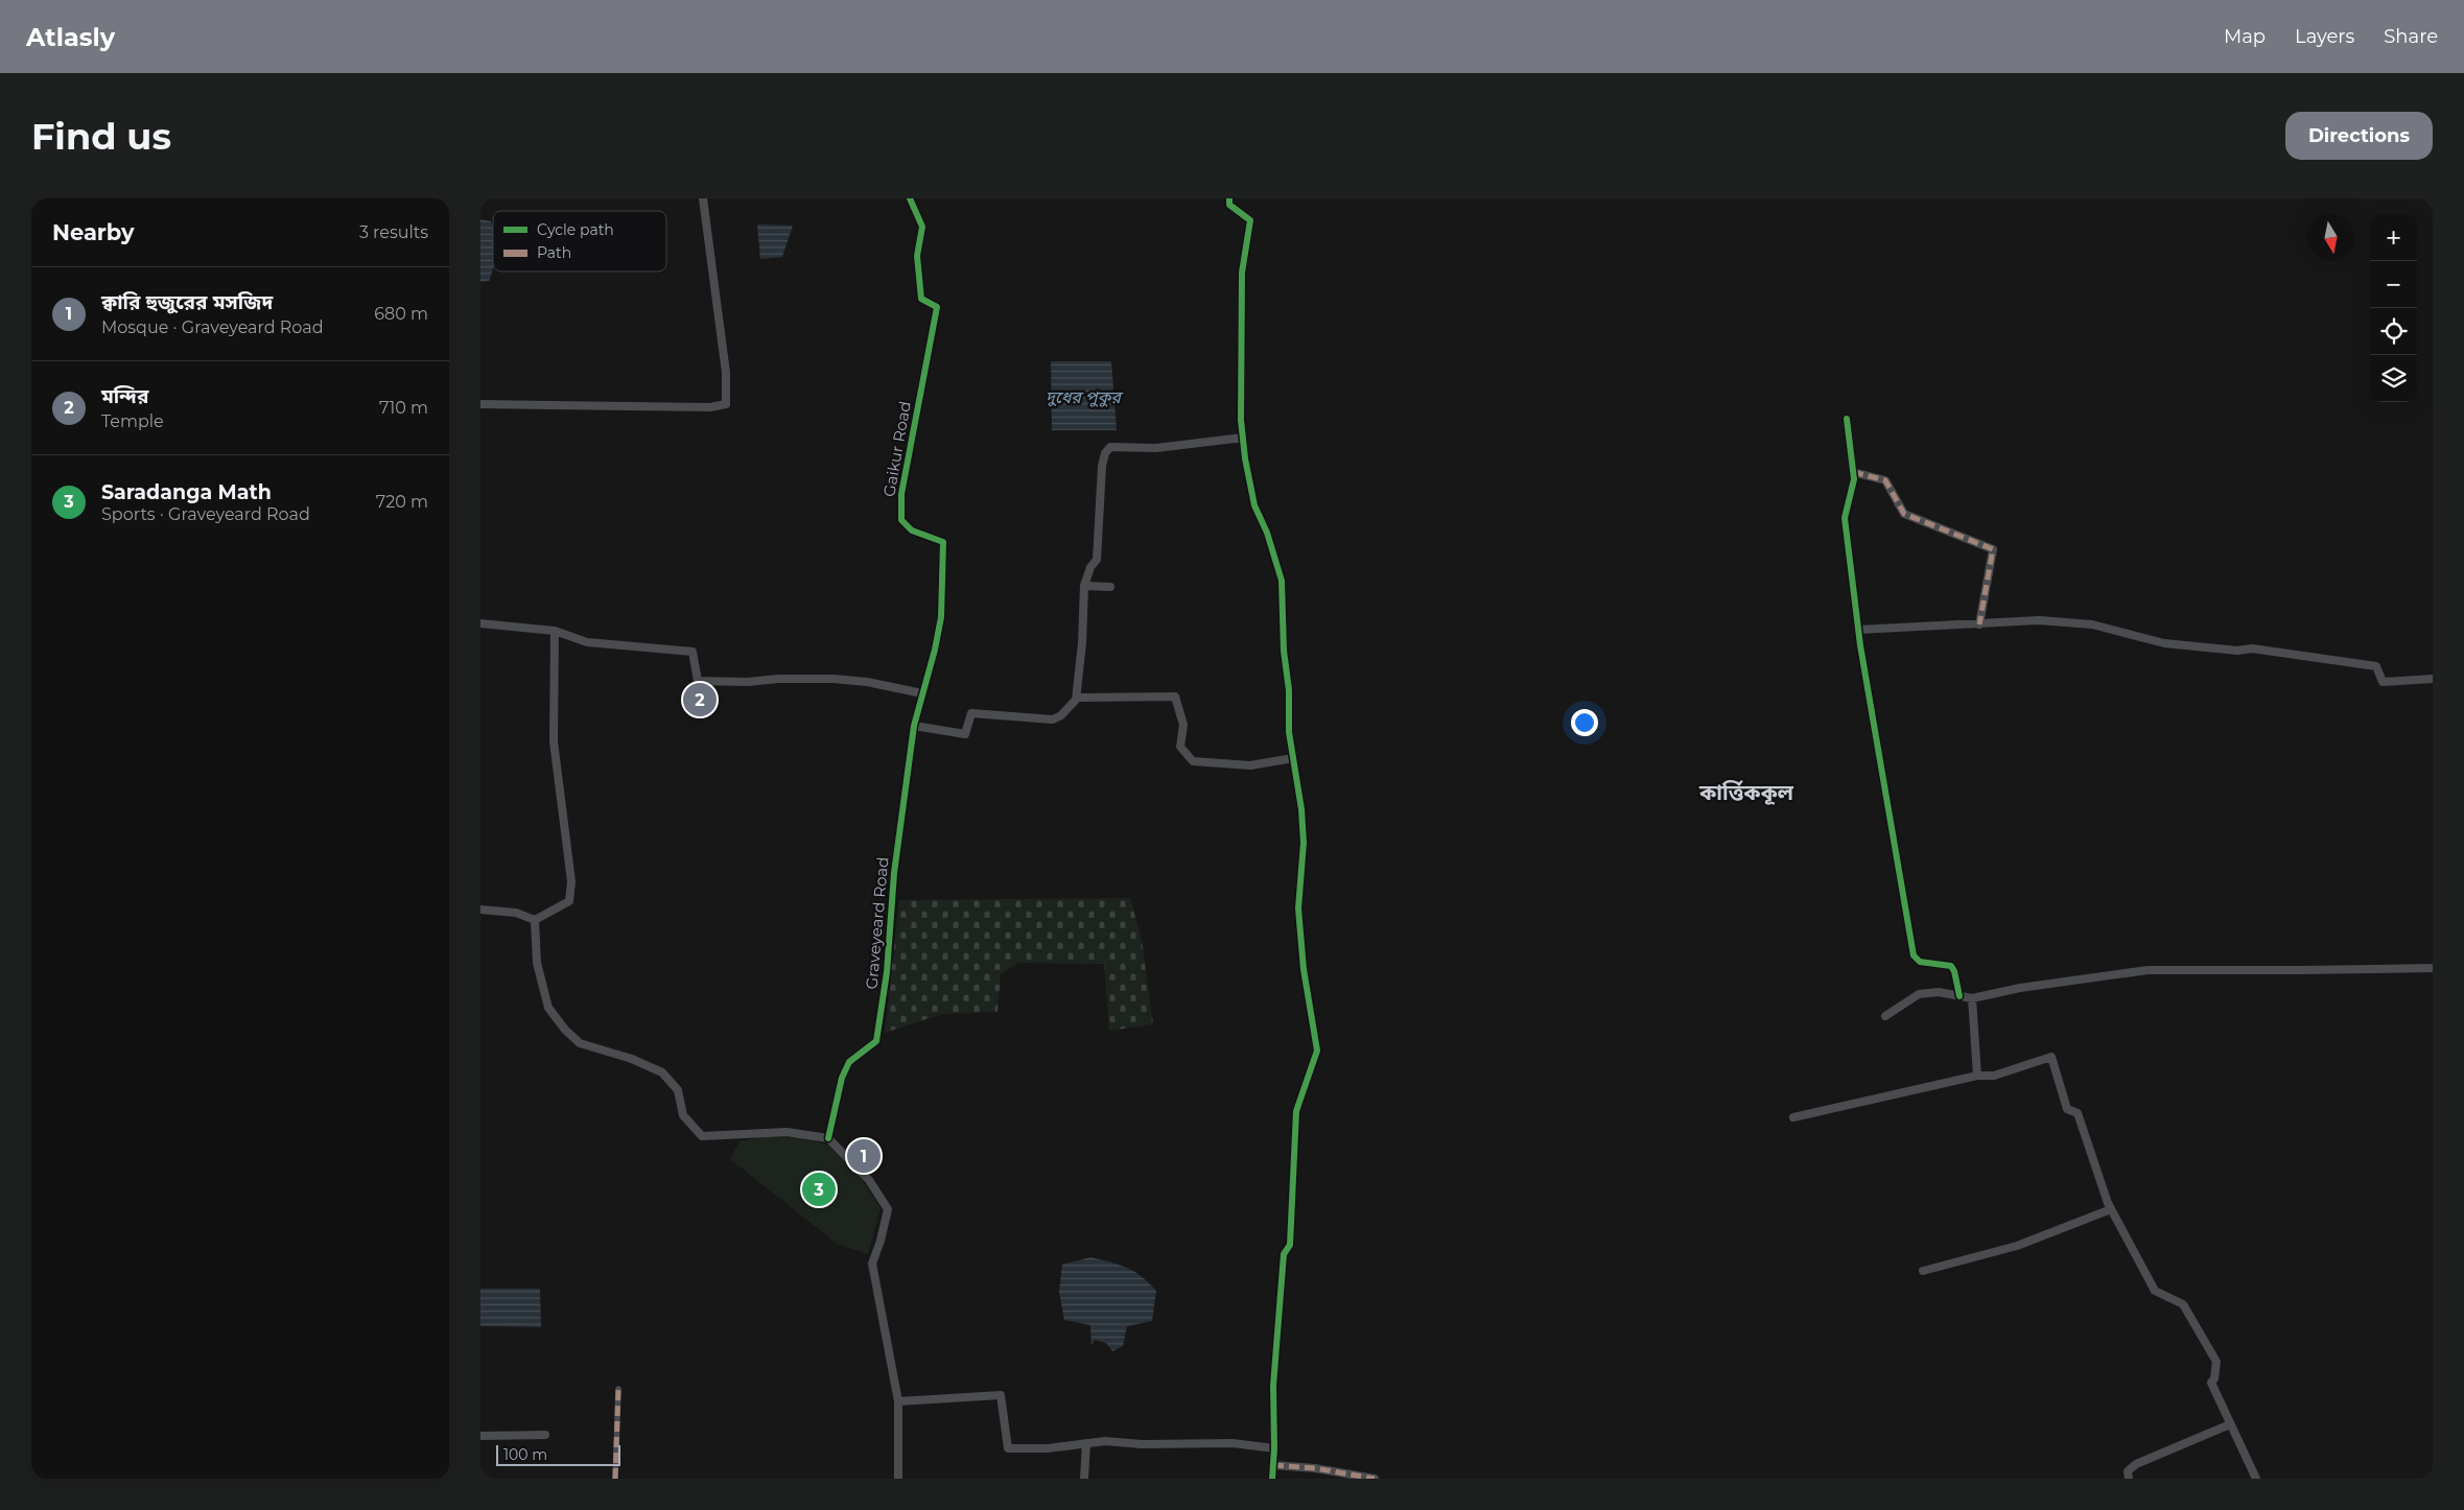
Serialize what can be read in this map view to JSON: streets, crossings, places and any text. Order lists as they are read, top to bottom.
{
  "streets": {
    "street": ["Gaikur Road", "Graveyeard Road"]
  },
  "crossings": [
    ["Gaikur Road", "Graveyeard Road"]
  ],
  "districts": ["কার্ত্তিককূল"],
  "water": ["দুধের পুকুর"],
  "legend": ["Cycle path", "Path"],
  "scale_bar": "100 m",
  "north": "bottom",
  "page": {
    "header": "Atlasly",
    "nav": ["Map", "Layers", "Share"],
    "buttons": "Directions",
    "title": "Find us",
    "heading": ["Nearby", "3 results"],
    "map_buttons": ["+", "−"],
    "list": [
      {
        "mark": "1",
        "name": "ক্বারি হুজুরের মসজিদ",
        "note": "Mosque · Graveyeard Road",
        "value": "680 m"
      },
      {
        "mark": "2",
        "name": "মন্দির",
        "note": "Temple",
        "value": "710 m"
      },
      {
        "mark": "3",
        "name": "Saradanga Math",
        "note": "Sports · Graveyeard Road",
        "value": "720 m"
      }
    ],
    "pins": ["2", "1", "3"],
    "scale": "100 m"
  }
}
